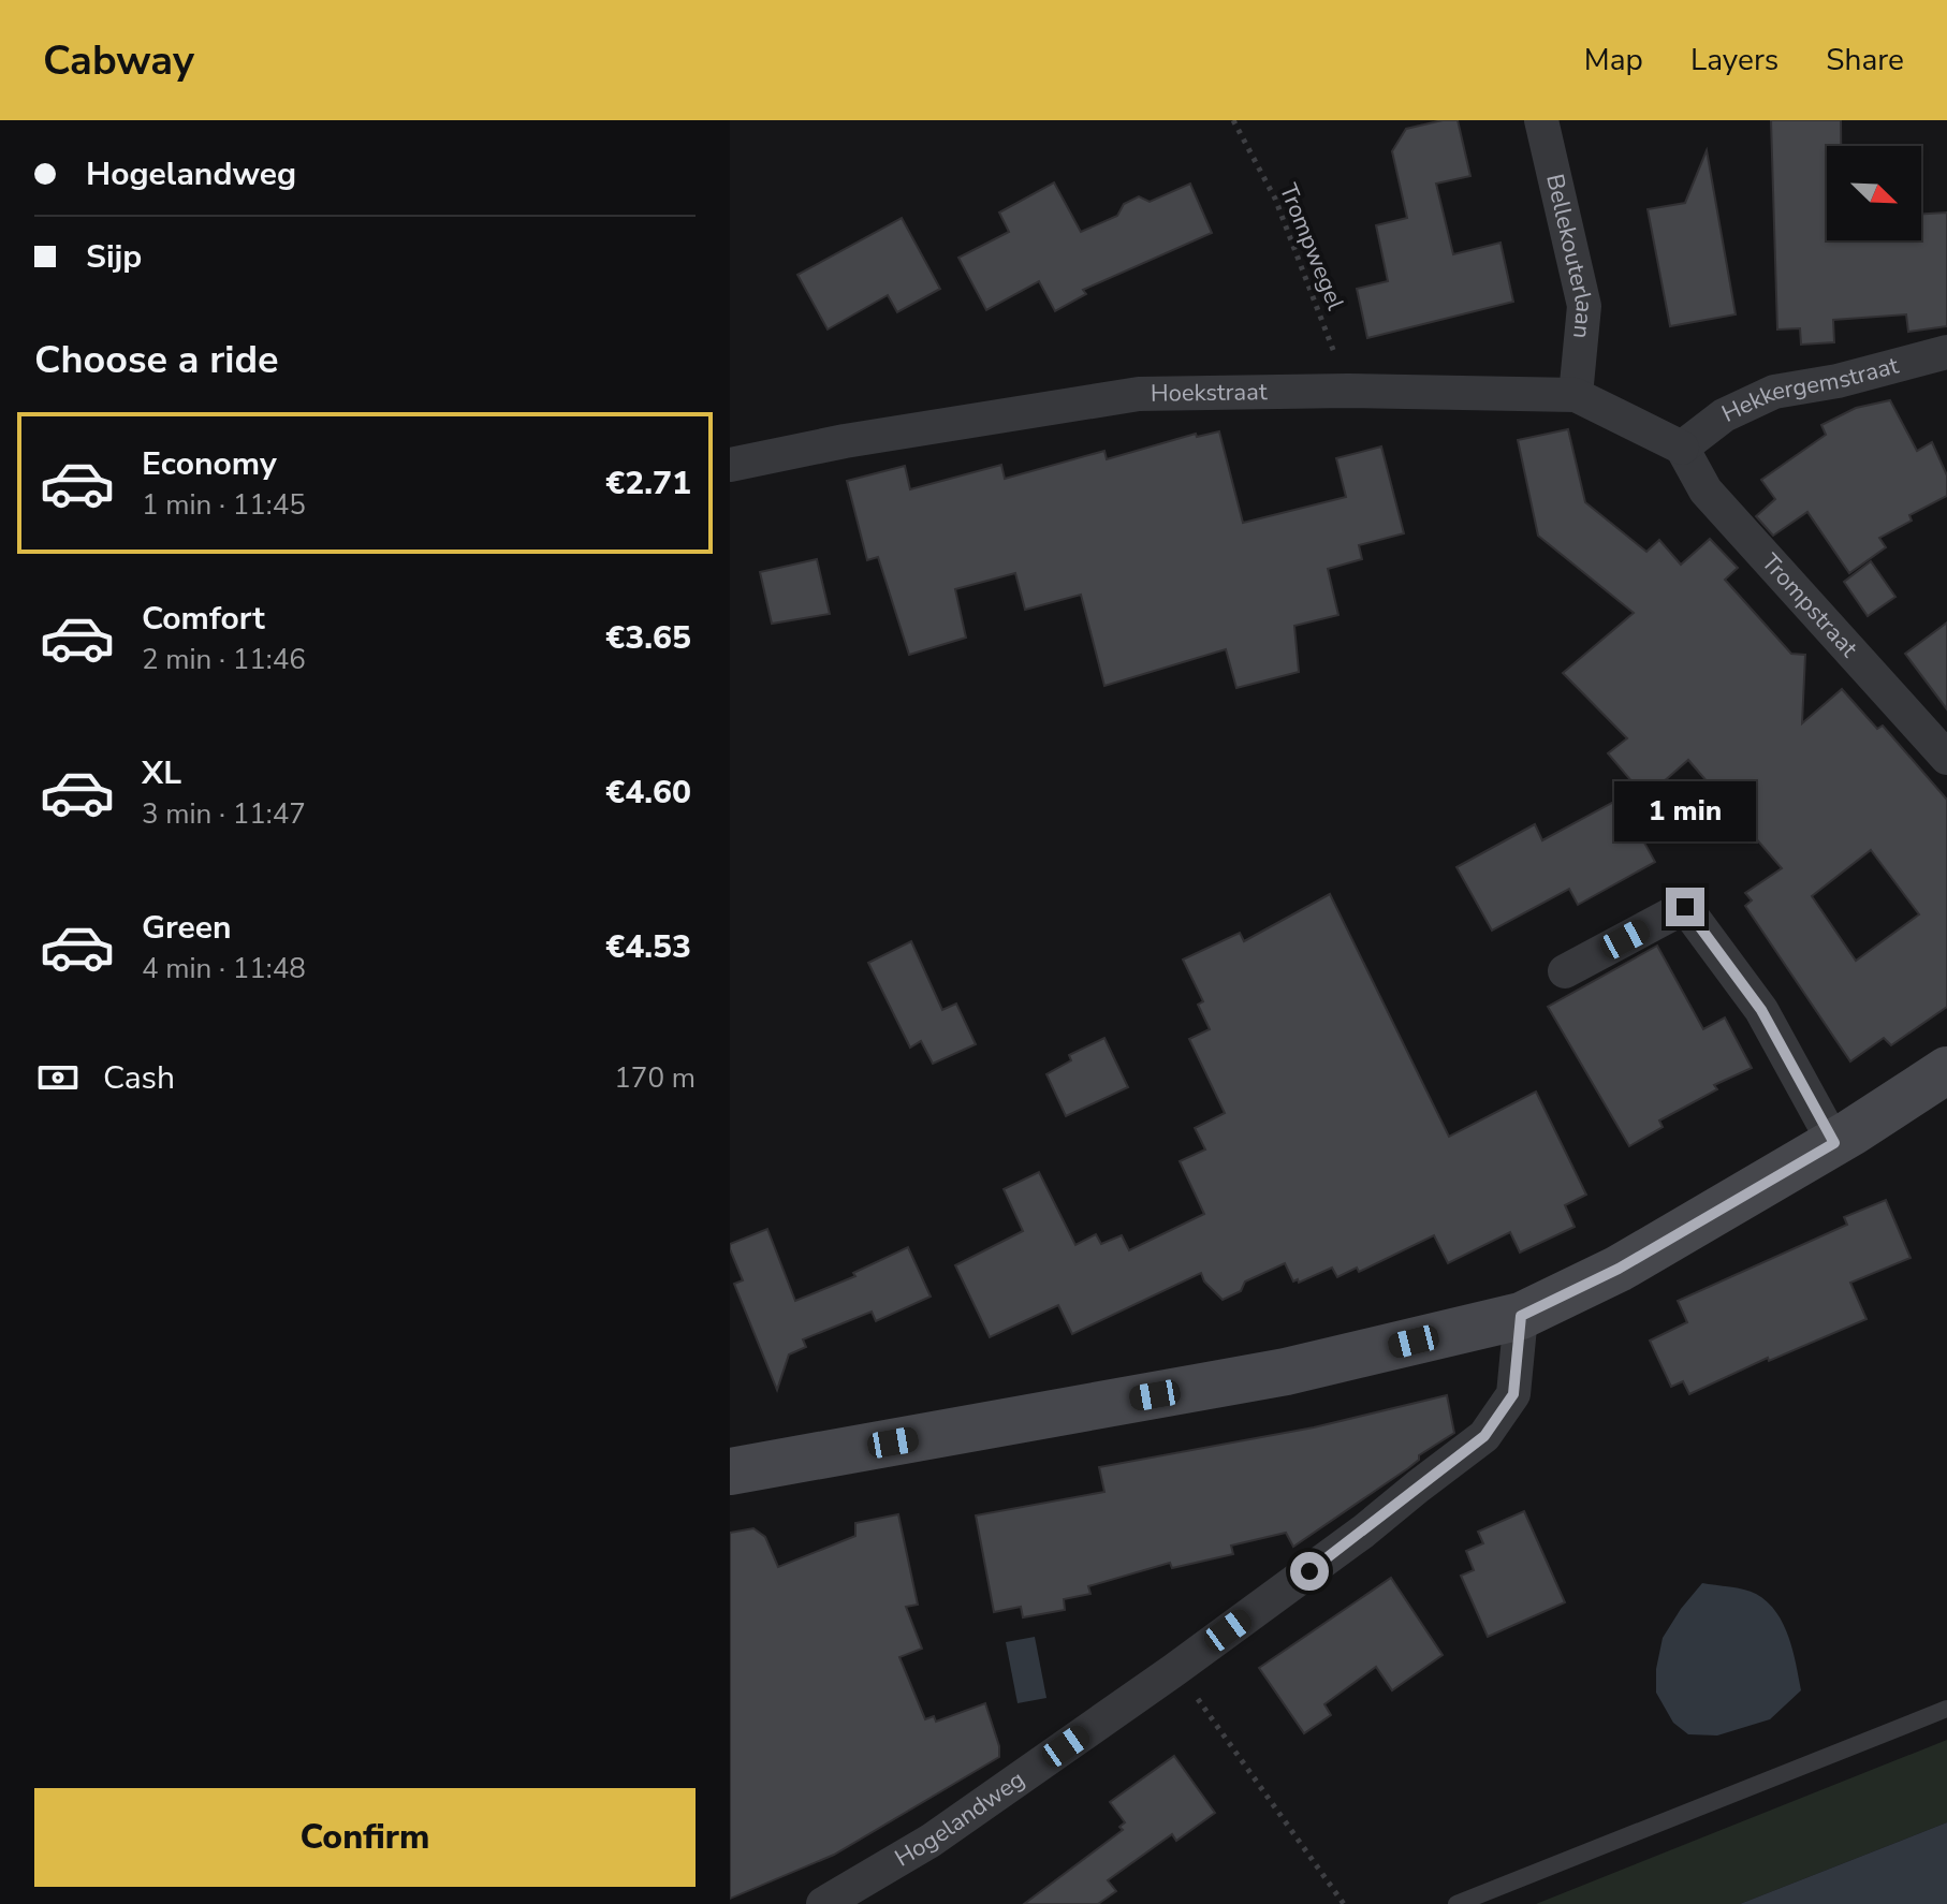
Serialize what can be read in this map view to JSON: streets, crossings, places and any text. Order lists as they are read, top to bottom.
{
  "streets": {
    "street": [
      "Bellekouterlaan",
      "Hoekstraat",
      "Hekkergemstraat",
      "Trompstraat",
      "Hogelandweg"
    ],
    "path": ["Trompwegel"]
  },
  "crossings": [
    ["Trompwegel", "Hoekstraat"],
    ["Bellekouterlaan", "Hoekstraat"],
    ["Hoekstraat", "Hekkergemstraat"],
    ["Hoekstraat", "Trompstraat"],
    ["Hekkergemstraat", "Trompstraat"]
  ],
  "north": "bottom right",
  "page": {
    "header": "Cabway",
    "nav": ["Map", "Layers", "Share"],
    "banner": ["Hogelandweg", "Sijp"],
    "heading": "Choose a ride",
    "list": [
      {
        "name": "Economy",
        "note": "1 min · 11:45",
        "value": "€2.71"
      },
      {
        "name": "Comfort",
        "note": "2 min · 11:46",
        "value": "€3.65"
      },
      {
        "name": "XL",
        "note": "3 min · 11:47",
        "value": "€4.60"
      },
      {
        "name": "Green",
        "note": "4 min · 11:48",
        "value": "€4.53"
      }
    ],
    "bubble": "1 min",
    "pay": ["Cash", "170 m"],
    "buttons": "Confirm"
  }
}
